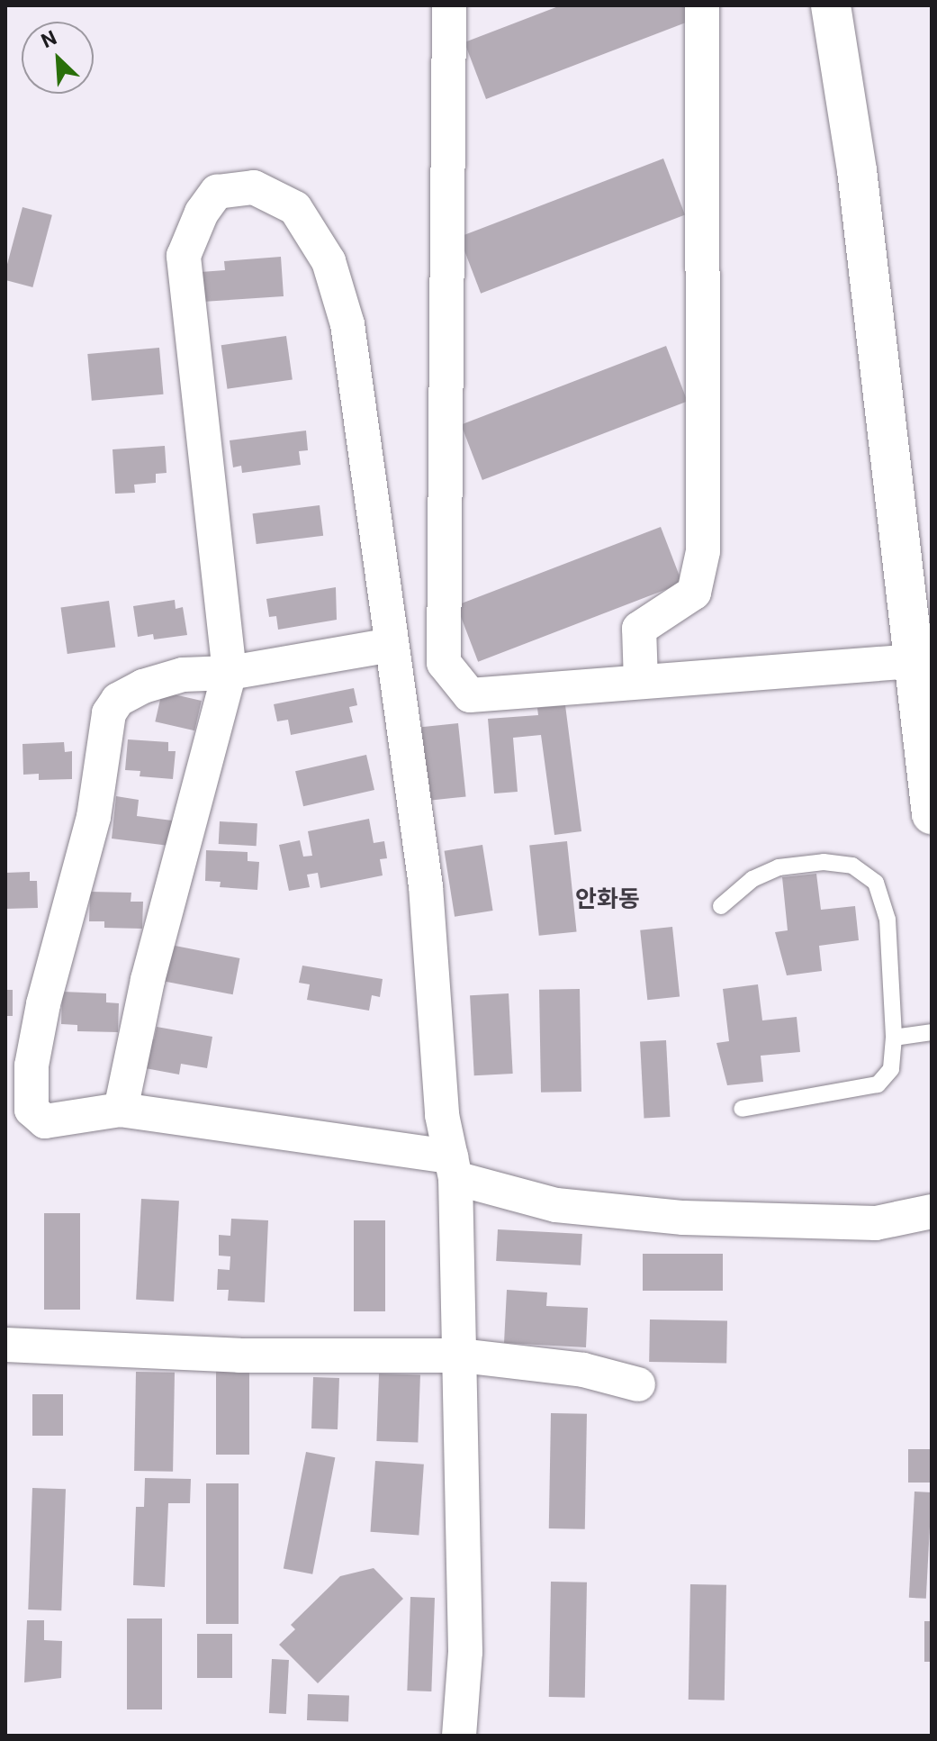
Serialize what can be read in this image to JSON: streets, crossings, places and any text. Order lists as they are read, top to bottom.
{
  "districts": ["안화동"],
  "north": "top left"
}
